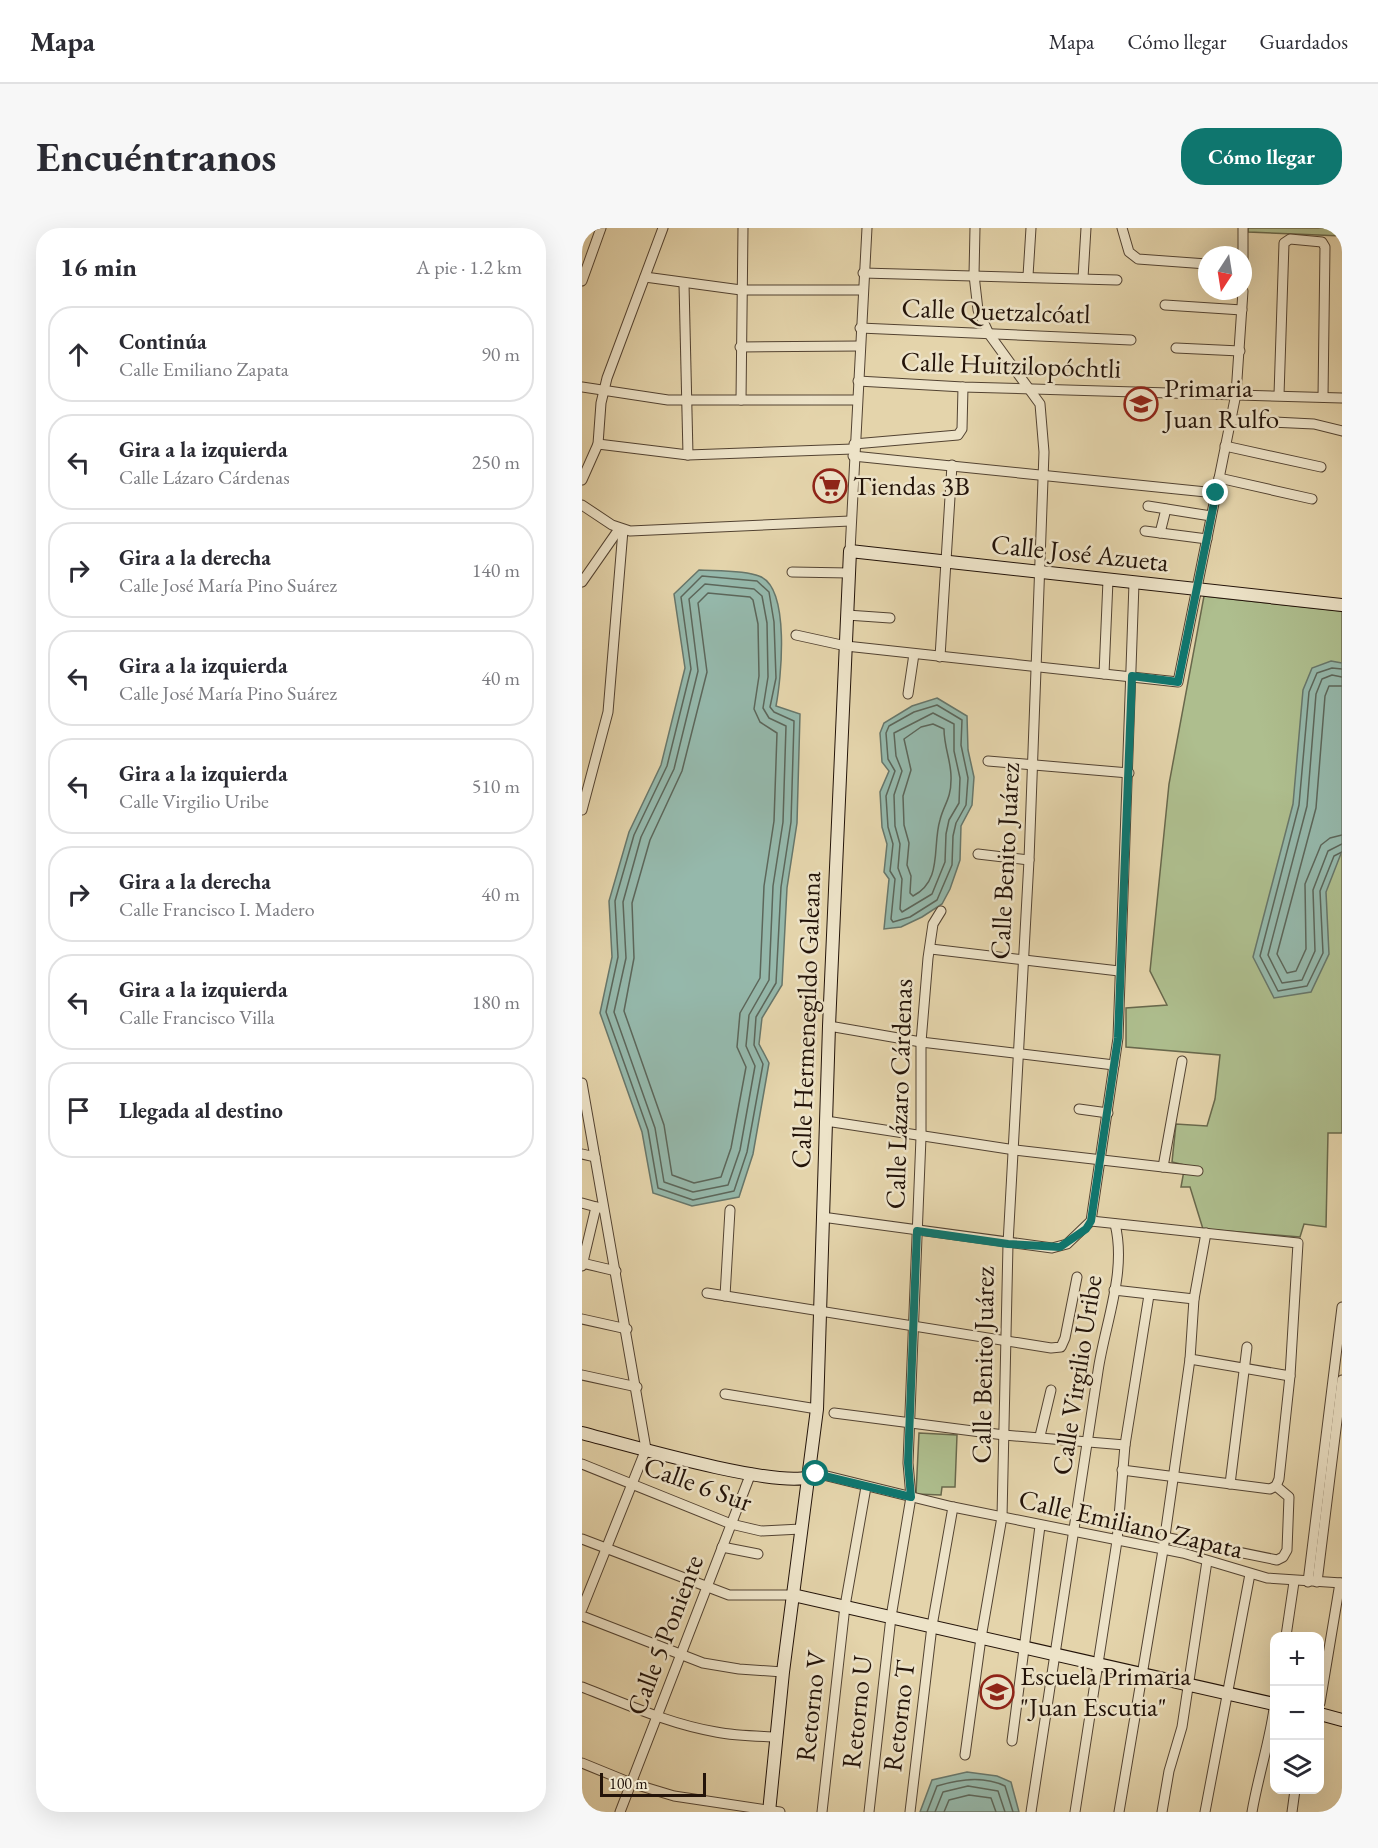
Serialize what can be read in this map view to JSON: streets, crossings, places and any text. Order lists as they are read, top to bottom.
{
  "streets": {
    "street": [
      "Calle Quetzalcóatl",
      "Calle Huitzilopóchtli",
      "Calle José Azueta",
      "Calle Benito Juárez",
      "Calle Hermenegildo Galeana",
      "Calle Lázaro Cárdenas",
      "Calle Virgilio Uribe",
      "Calle 6 Sur",
      "Calle Emiliano Zapata",
      "Calle 5 Poniente",
      "Retorno V",
      "Retorno U",
      "Retorno T"
    ]
  },
  "crossings": [
    ["Calle Quetzalcóatl", "Calle Benito Juárez"],
    ["Calle Quetzalcóatl", "Calle Hermenegildo Galeana"],
    ["Calle Huitzilopóchtli", "Calle Benito Juárez"],
    ["Calle Huitzilopóchtli", "Calle Hermenegildo Galeana"],
    ["Calle José Azueta", "Calle Benito Juárez"],
    ["Calle José Azueta", "Calle Hermenegildo Galeana"],
    ["Calle Benito Juárez", "Calle Emiliano Zapata"],
    ["Calle Hermenegildo Galeana", "Calle 6 Sur"],
    ["Calle Hermenegildo Galeana", "Calle Emiliano Zapata"],
    ["Calle Lázaro Cárdenas", "Calle Emiliano Zapata"],
    ["Calle Lázaro Cárdenas", "Retorno U"],
    ["Calle Virgilio Uribe", "Calle Emiliano Zapata"],
    ["Calle 6 Sur", "Calle 5 Poniente"],
    ["Calle Emiliano Zapata", "Retorno V"],
    ["Calle Emiliano Zapata", "Retorno U"],
    ["Calle Emiliano Zapata", "Retorno T"]
  ],
  "places": {
    "school or university": ["Primaria Juan Rulfo", "Escuela Primaria \"Juan Escutia\""],
    "supermarket": ["Tiendas 3B"]
  },
  "scale_bar": "100 m",
  "north": "bottom",
  "page": {
    "header": "Mapa",
    "nav": ["Mapa", "Cómo llegar", "Guardados"],
    "buttons": "Cómo llegar",
    "title": "Encuéntranos",
    "heading": ["16 min", "A pie · 1.2 km"],
    "list": [
      ["Continúa", "Calle Emiliano Zapata", "90 m"],
      ["Gira a la izquierda", "Calle Lázaro Cárdenas", "250 m"],
      ["Gira a la derecha", "Calle José María Pino Suárez", "140 m"],
      ["Gira a la izquierda", "Calle José María Pino Suárez", "40 m"],
      ["Gira a la izquierda", "Calle Virgilio Uribe", "510 m"],
      ["Gira a la derecha", "Calle Francisco I. Madero", "40 m"],
      ["Gira a la izquierda", "Calle Francisco Villa", "180 m"],
      "Llegada al destino"
    ],
    "map_buttons": ["+", "−"],
    "scale": "100 m"
  }
}
